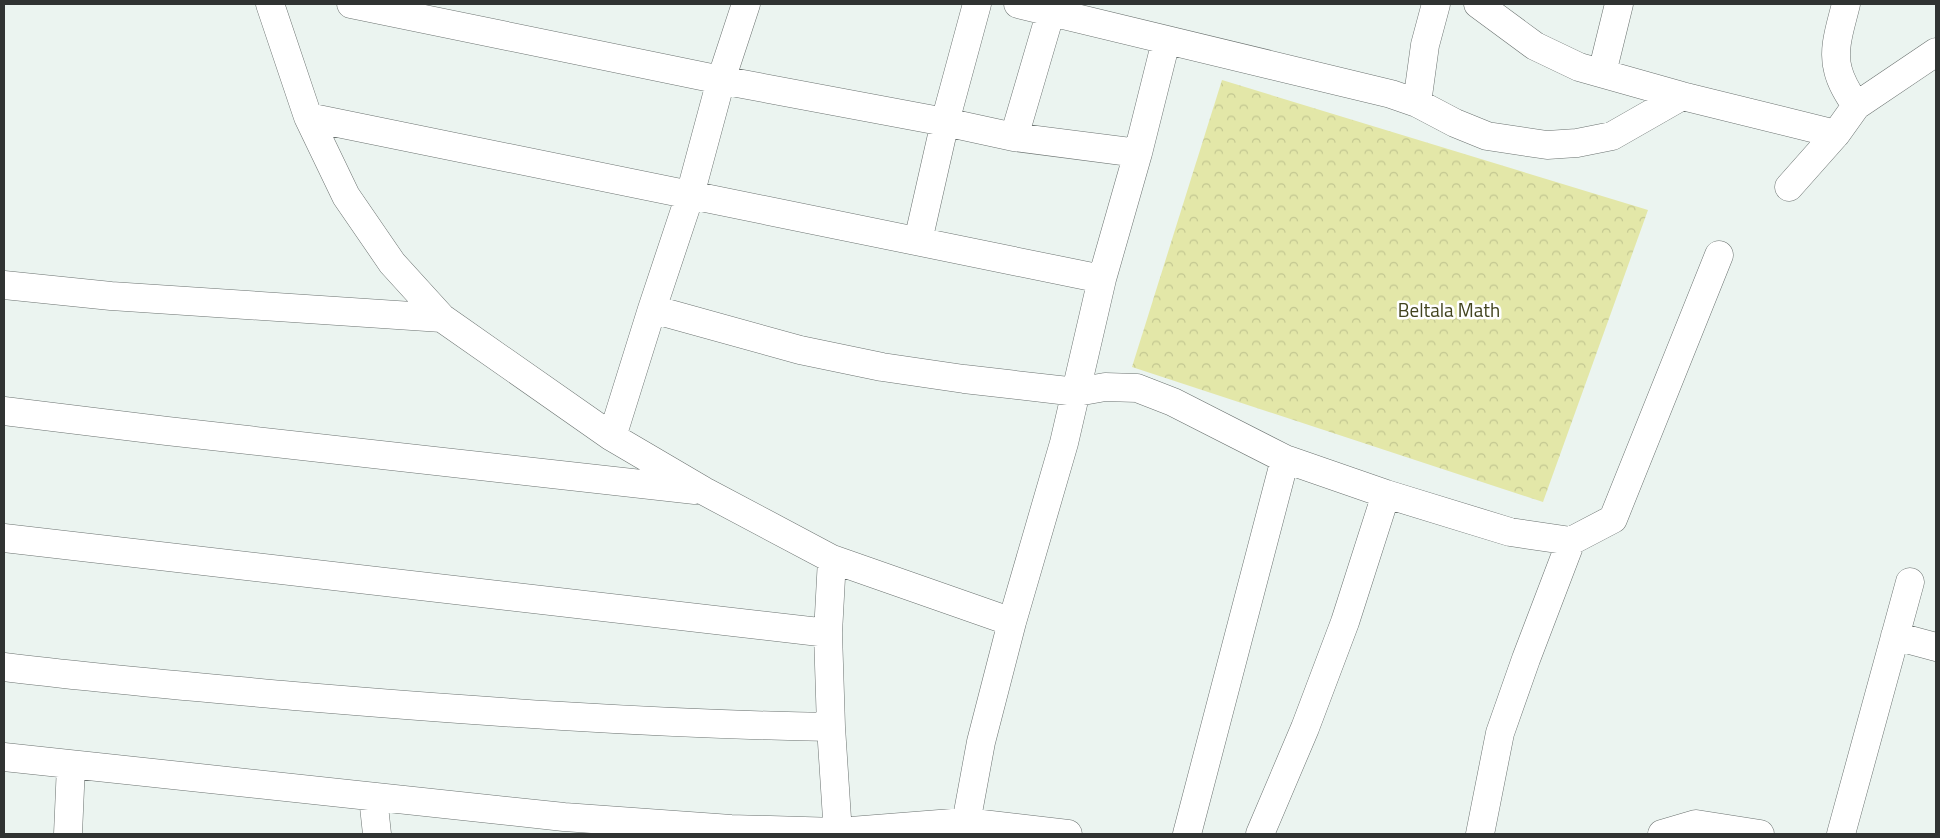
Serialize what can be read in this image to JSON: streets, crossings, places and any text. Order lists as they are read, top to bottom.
{
  "parks": ["Beltala Math"]
}
